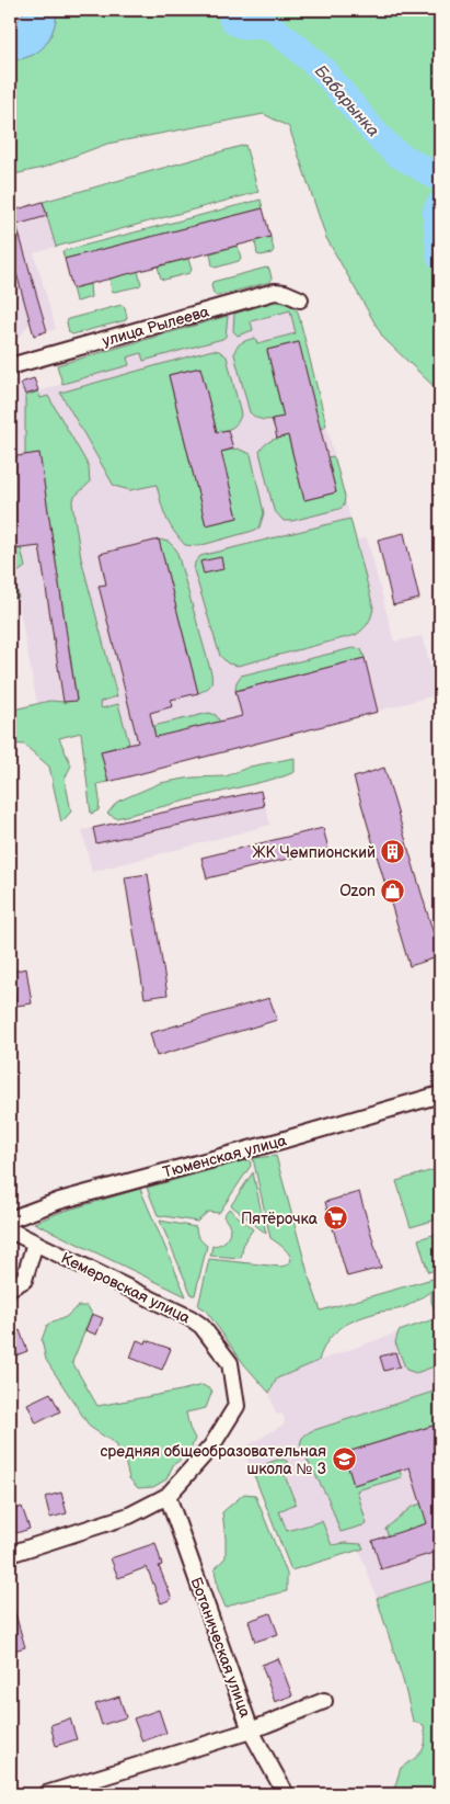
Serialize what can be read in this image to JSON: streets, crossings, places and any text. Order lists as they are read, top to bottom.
{
  "streets": {
    "street": [
      "улица Рылеева",
      "Тюменская улица",
      "Кемеровская улица",
      "Ботаническая улица"
    ]
  },
  "crossings": [
    ["Кемеровская улица", "Ботаническая улица"]
  ],
  "water": ["Бабарынка"],
  "places": {
    "building": ["ЖК Чемпионский"],
    "shop": ["Ozon"],
    "supermarket": ["Пятёрочка"],
    "school or university": ["средняя общеобразовательная школа № 3"]
  }
}
